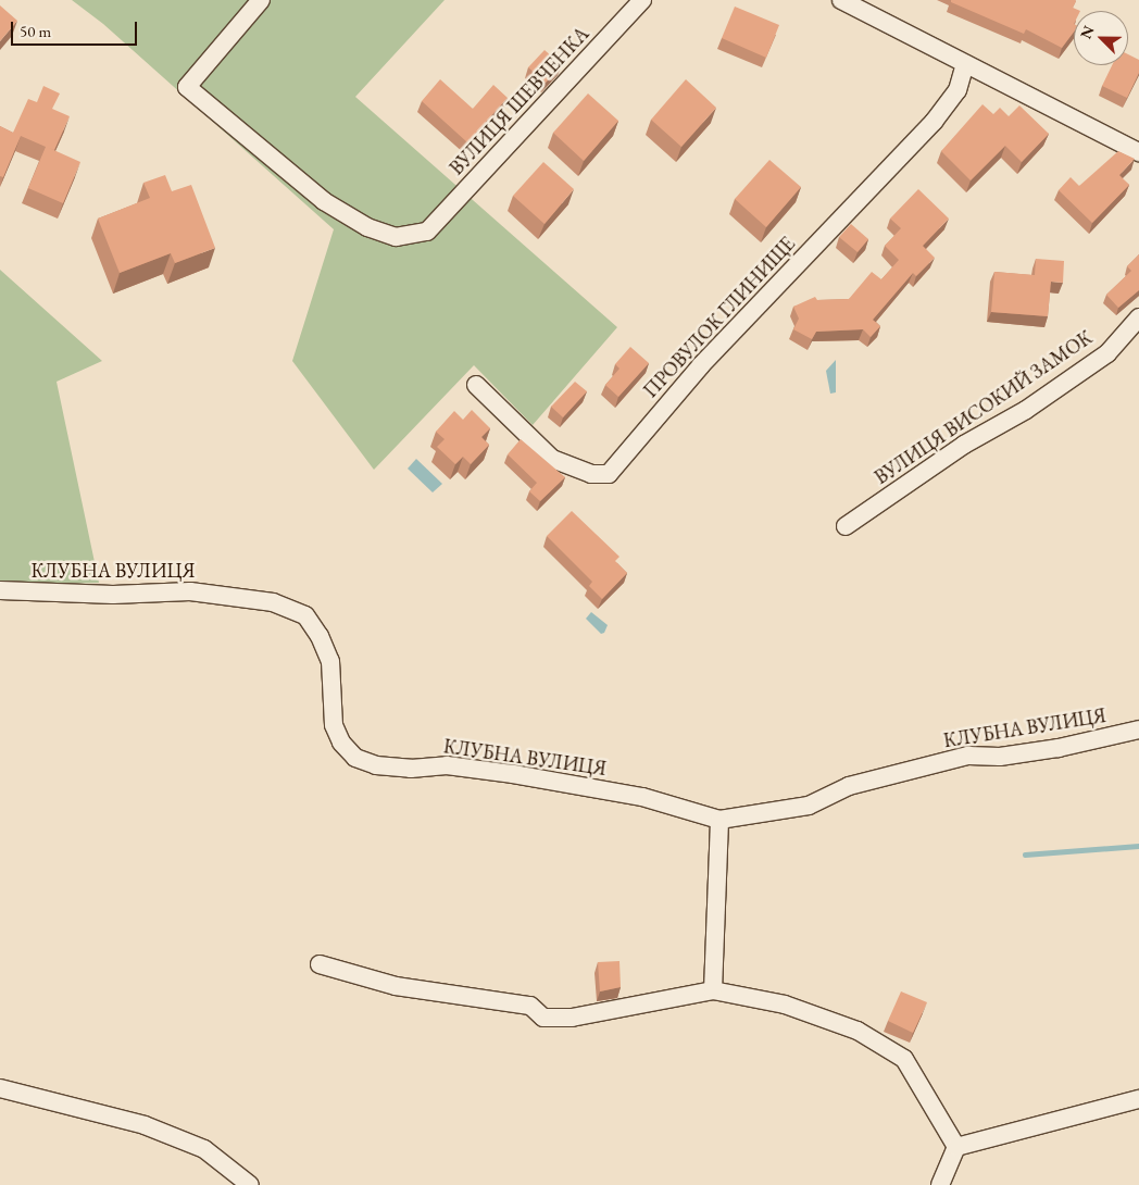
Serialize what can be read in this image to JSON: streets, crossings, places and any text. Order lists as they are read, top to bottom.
{
  "streets": {
    "street": [
      "ВУЛИЦЯ ШЕВЧЕНКА",
      "ПРОВУЛОК ГЛИНИЩЕ",
      "ВУЛИЦЯ ВИСОКИЙ ЗАМОК",
      "КЛУБНА ВУЛИЦЯ"
    ]
  },
  "scale_bar": "50 m",
  "north": "top left"
}
